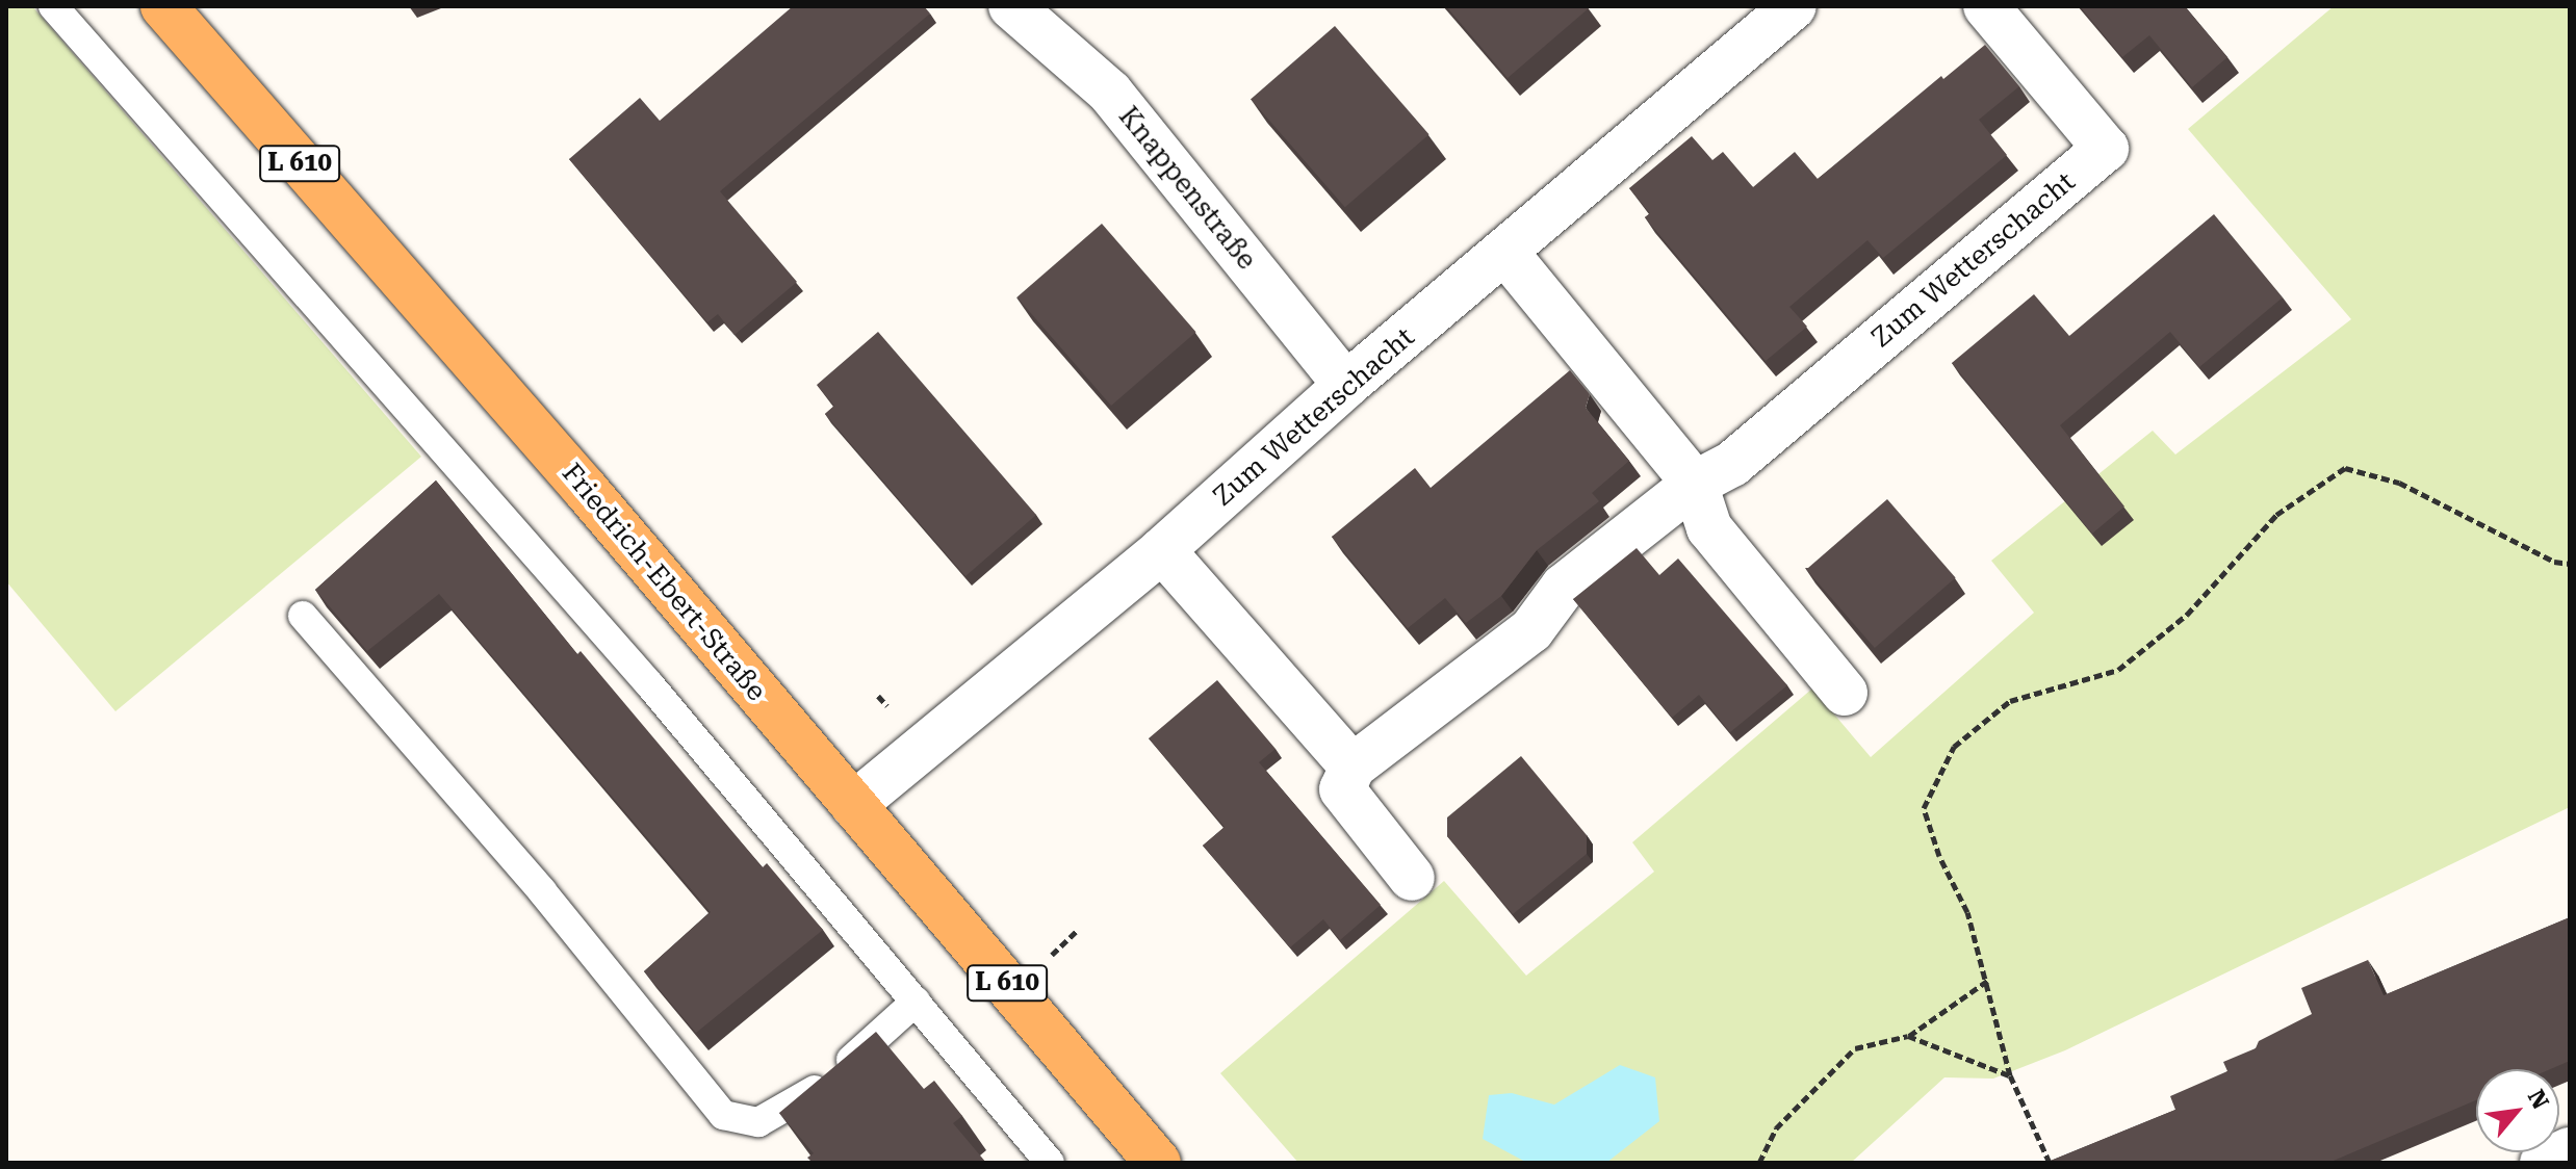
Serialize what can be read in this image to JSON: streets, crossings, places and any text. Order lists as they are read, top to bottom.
{
  "streets": {
    "main road": ["L 610", "Friedrich-Ebert-Straße"],
    "street": ["Knappenstraße", "Zum Wetterschacht"]
  },
  "crossings": [
    ["Knappenstraße", "Zum Wetterschacht"],
    ["Zum Wetterschacht", "Friedrich-Ebert-Straße"]
  ],
  "north": "top right"
}
